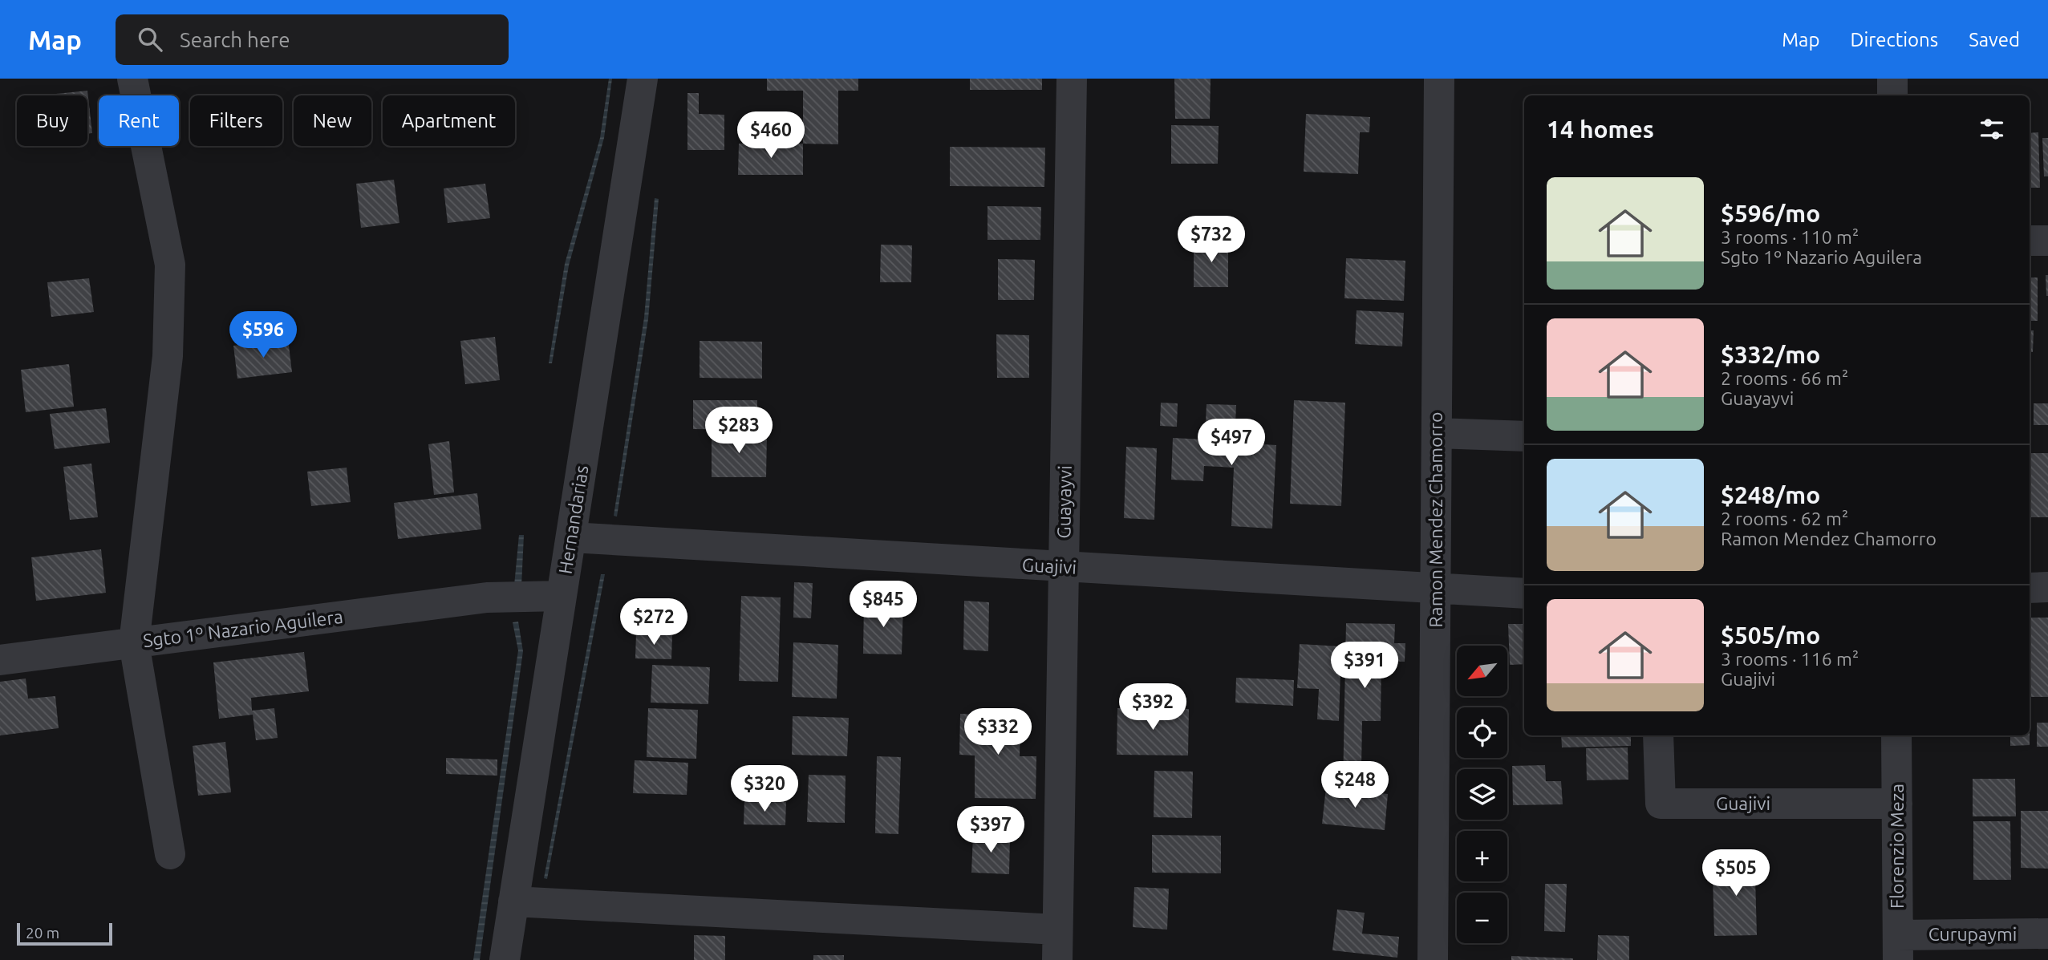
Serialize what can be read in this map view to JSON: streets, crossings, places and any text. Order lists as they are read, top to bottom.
{
  "streets": {
    "street": [
      "Guayayvi",
      "Hernandarias",
      "Ramon Mendez Chamorro",
      "Guajivi",
      "Sgto 1º Nazario Aguilera",
      "Florenzio Meza",
      "Curupaymi"
    ]
  },
  "crossings": [
    ["Guayayvi", "Guajivi"],
    ["Hernandarias", "Guajivi"],
    ["Hernandarias", "Sgto 1º Nazario Aguilera"],
    ["Ramon Mendez Chamorro", "Guajivi"],
    ["Guajivi", "Florenzio Meza"],
    ["Florenzio Meza", "Curupaymi"]
  ],
  "scale_bar": "20 m",
  "north": "bottom left",
  "page": {
    "header": "Map",
    "search": "Search here",
    "nav": ["Map", "Directions", "Saved"],
    "chip": [
      "Buy",
      "Rent",
      "Filters",
      "New",
      "Apartment"
    ],
    "heading": "14 homes",
    "price": [
      "$460",
      "$732",
      "$596",
      "$283",
      "$497",
      "$845",
      "$272",
      "$391",
      "$392",
      "$332",
      "$248",
      "$320",
      "$397",
      "$505"
    ],
    "list": [
      {
        "name": "$596/mo",
        "note": "3 rooms · 110 m² · Sgto 1º Nazario Aguilera"
      },
      {
        "name": "$332/mo",
        "note": "2 rooms · 66 m² · Guayayvi"
      },
      {
        "name": "$248/mo",
        "note": "2 rooms · 62 m² · Ramon Mendez Chamorro"
      },
      {
        "name": "$505/mo",
        "note": "3 rooms · 116 m² · Guajivi"
      }
    ],
    "map_buttons": ["+", "−"],
    "scale": "20 m"
  }
}
